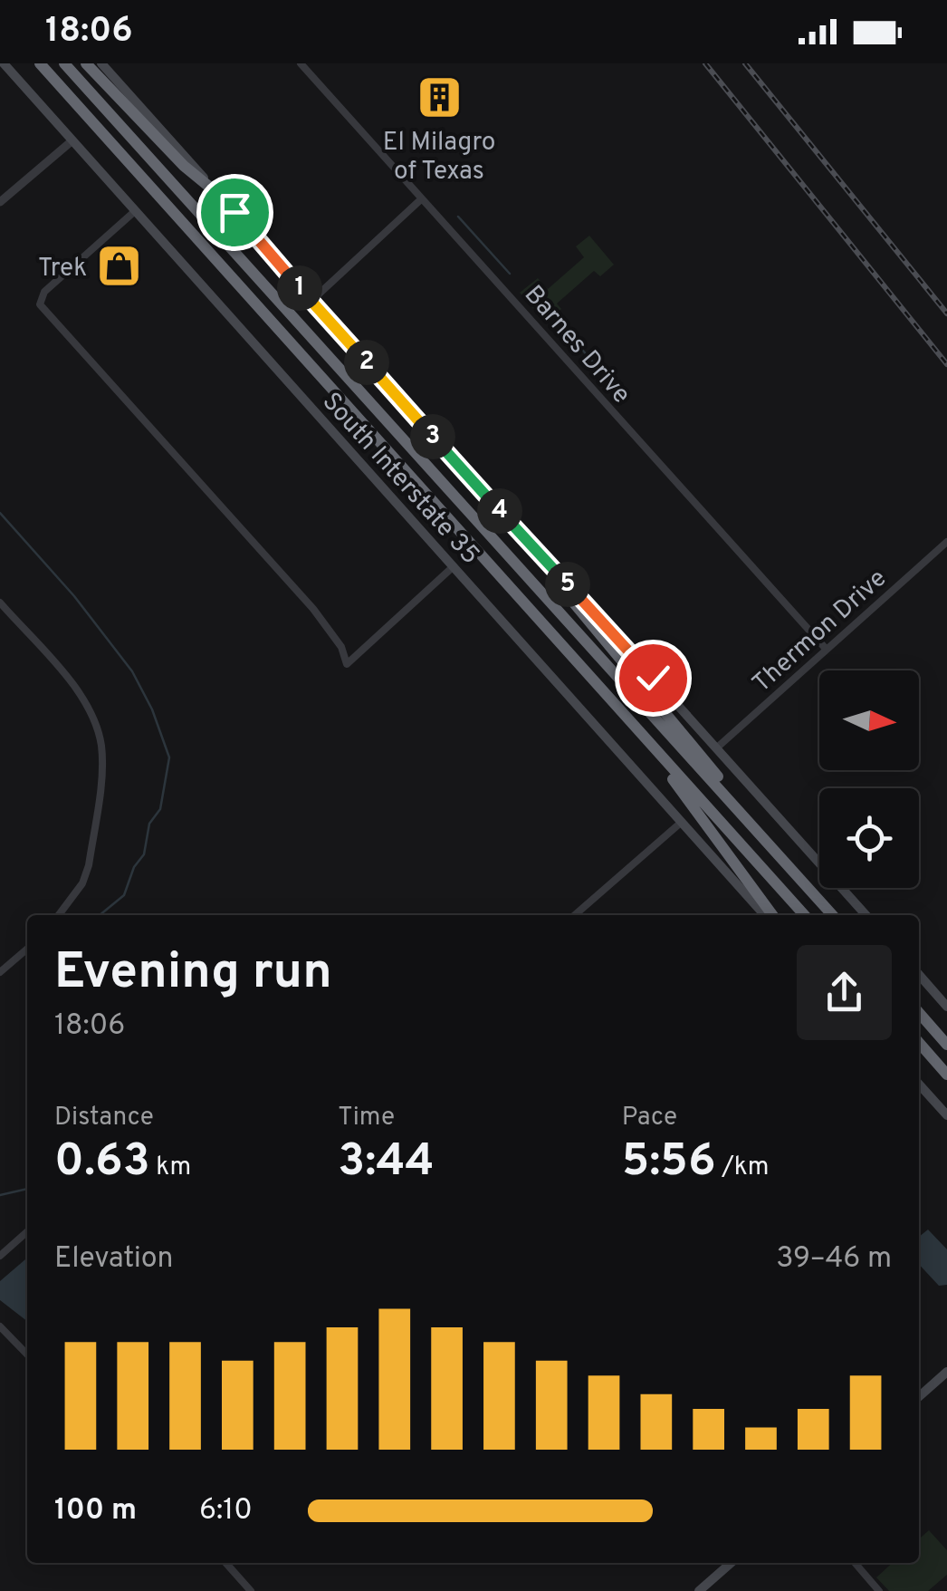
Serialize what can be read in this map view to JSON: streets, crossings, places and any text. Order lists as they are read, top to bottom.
{
  "streets": {
    "main road": ["South Interstate 35"],
    "street": ["Barnes Drive", "Thermon Drive"]
  },
  "crossings": [
    ["Barnes Drive", "Thermon Drive"],
    ["South Interstate 35", "Thermon Drive"]
  ],
  "places": {
    "building": ["El Milagro of Texas"],
    "shop": ["Trek"]
  },
  "north": "right",
  "page": {
    "status": "18:06",
    "pins": [
      "1",
      "2",
      "3",
      "4",
      "5"
    ],
    "heading": ["Evening run", "18:06"],
    "stats": [
      ["Distance", "0.63 km"],
      ["Time", "3:44"],
      ["Pace", "5:56 /km"]
    ],
    "chart": ["Elevation", "39–46 m"],
    "list": [
      {
        "name": "100 m",
        "note": "6:10"
      }
    ]
  }
}
